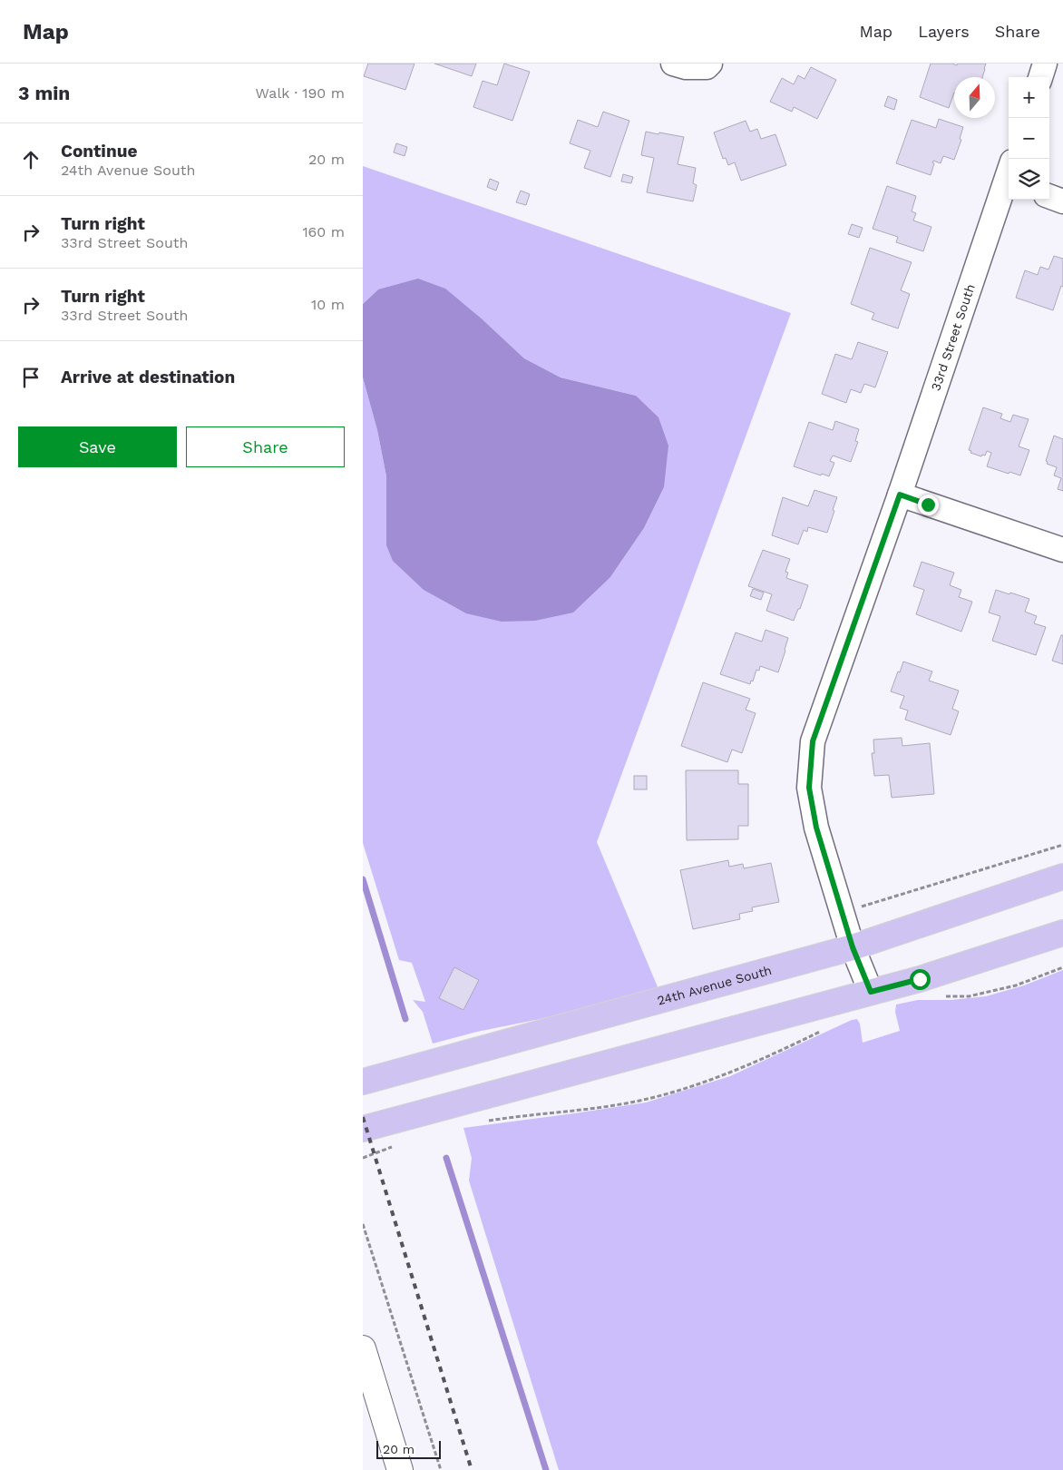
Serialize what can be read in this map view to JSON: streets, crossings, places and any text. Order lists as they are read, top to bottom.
{
  "streets": {
    "main road": ["24th Avenue South"],
    "street": ["33rd Street South"]
  },
  "crossings": [
    ["33rd Street South", "24th Avenue South"]
  ],
  "scale_bar": "20 m",
  "north": "top",
  "page": {
    "header": "Map",
    "nav": ["Map", "Layers", "Share"],
    "heading": ["3 min", "Walk · 190 m"],
    "map_buttons": ["+", "−"],
    "list": [
      ["Continue", "24th Avenue South", "20 m"],
      ["Turn right", "33rd Street South", "160 m"],
      ["Turn right", "33rd Street South", "10 m"],
      "Arrive at destination"
    ],
    "buttons": ["Save", "Share"],
    "scale": "20 m"
  }
}
